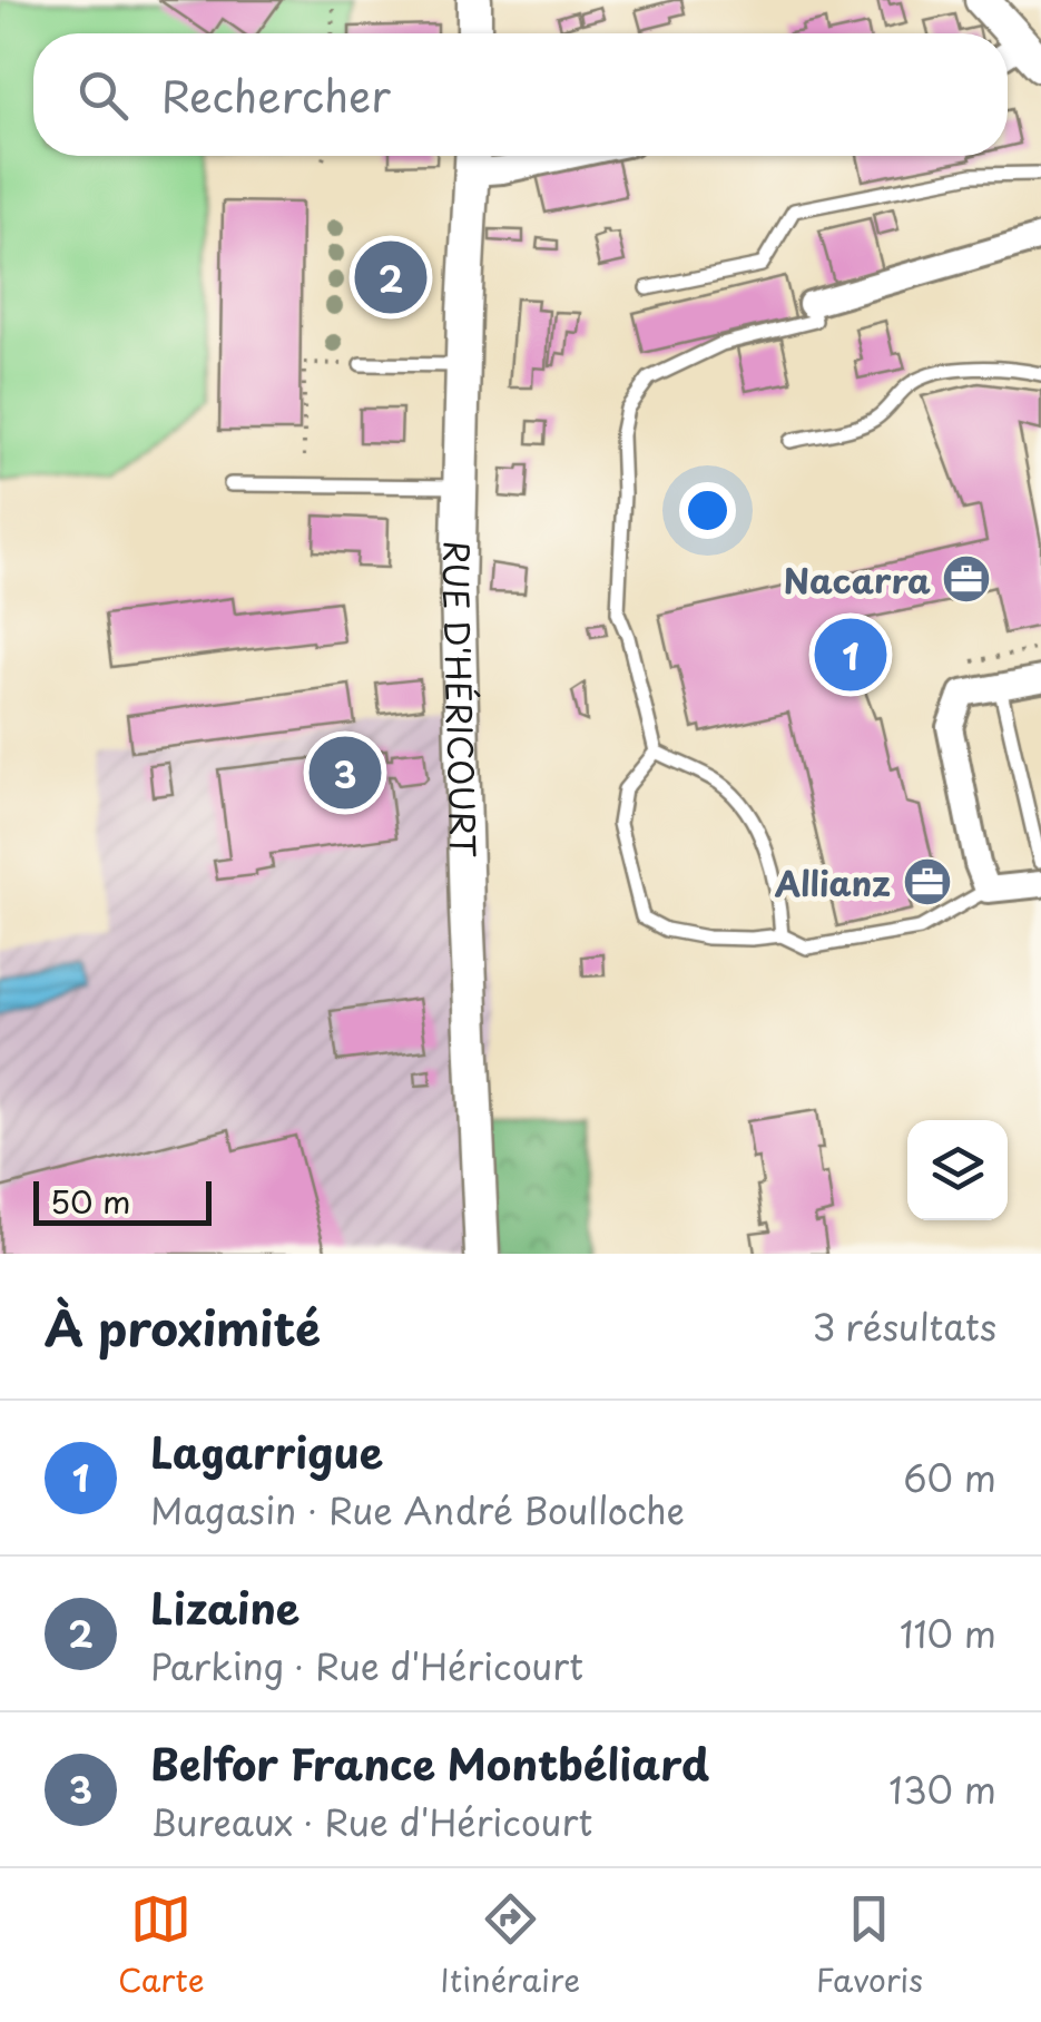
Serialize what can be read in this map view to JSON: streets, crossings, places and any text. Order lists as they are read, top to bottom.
{
  "streets": {
    "street": ["RUE D'HÉRICOURT"]
  },
  "places": {
    "office": ["Nacarra", "Allianz"]
  },
  "scale_bar": "50 m",
  "page": {
    "search": "Rechercher",
    "pins": ["2", "1", "3"],
    "scale": "50 m",
    "heading": ["À proximité", "3 résultats"],
    "list": [
      {
        "mark": "1",
        "name": "Lagarrigue",
        "note": "Magasin · Rue André Boulloche",
        "value": "60 m"
      },
      {
        "mark": "2",
        "name": "Lizaine",
        "note": "Parking · Rue d'Héricourt",
        "value": "110 m"
      },
      {
        "mark": "3",
        "name": "Belfor France Montbéliard",
        "note": "Bureaux · Rue d'Héricourt",
        "value": "130 m"
      }
    ],
    "nav": ["Carte", "Itinéraire", "Favoris"]
  }
}
